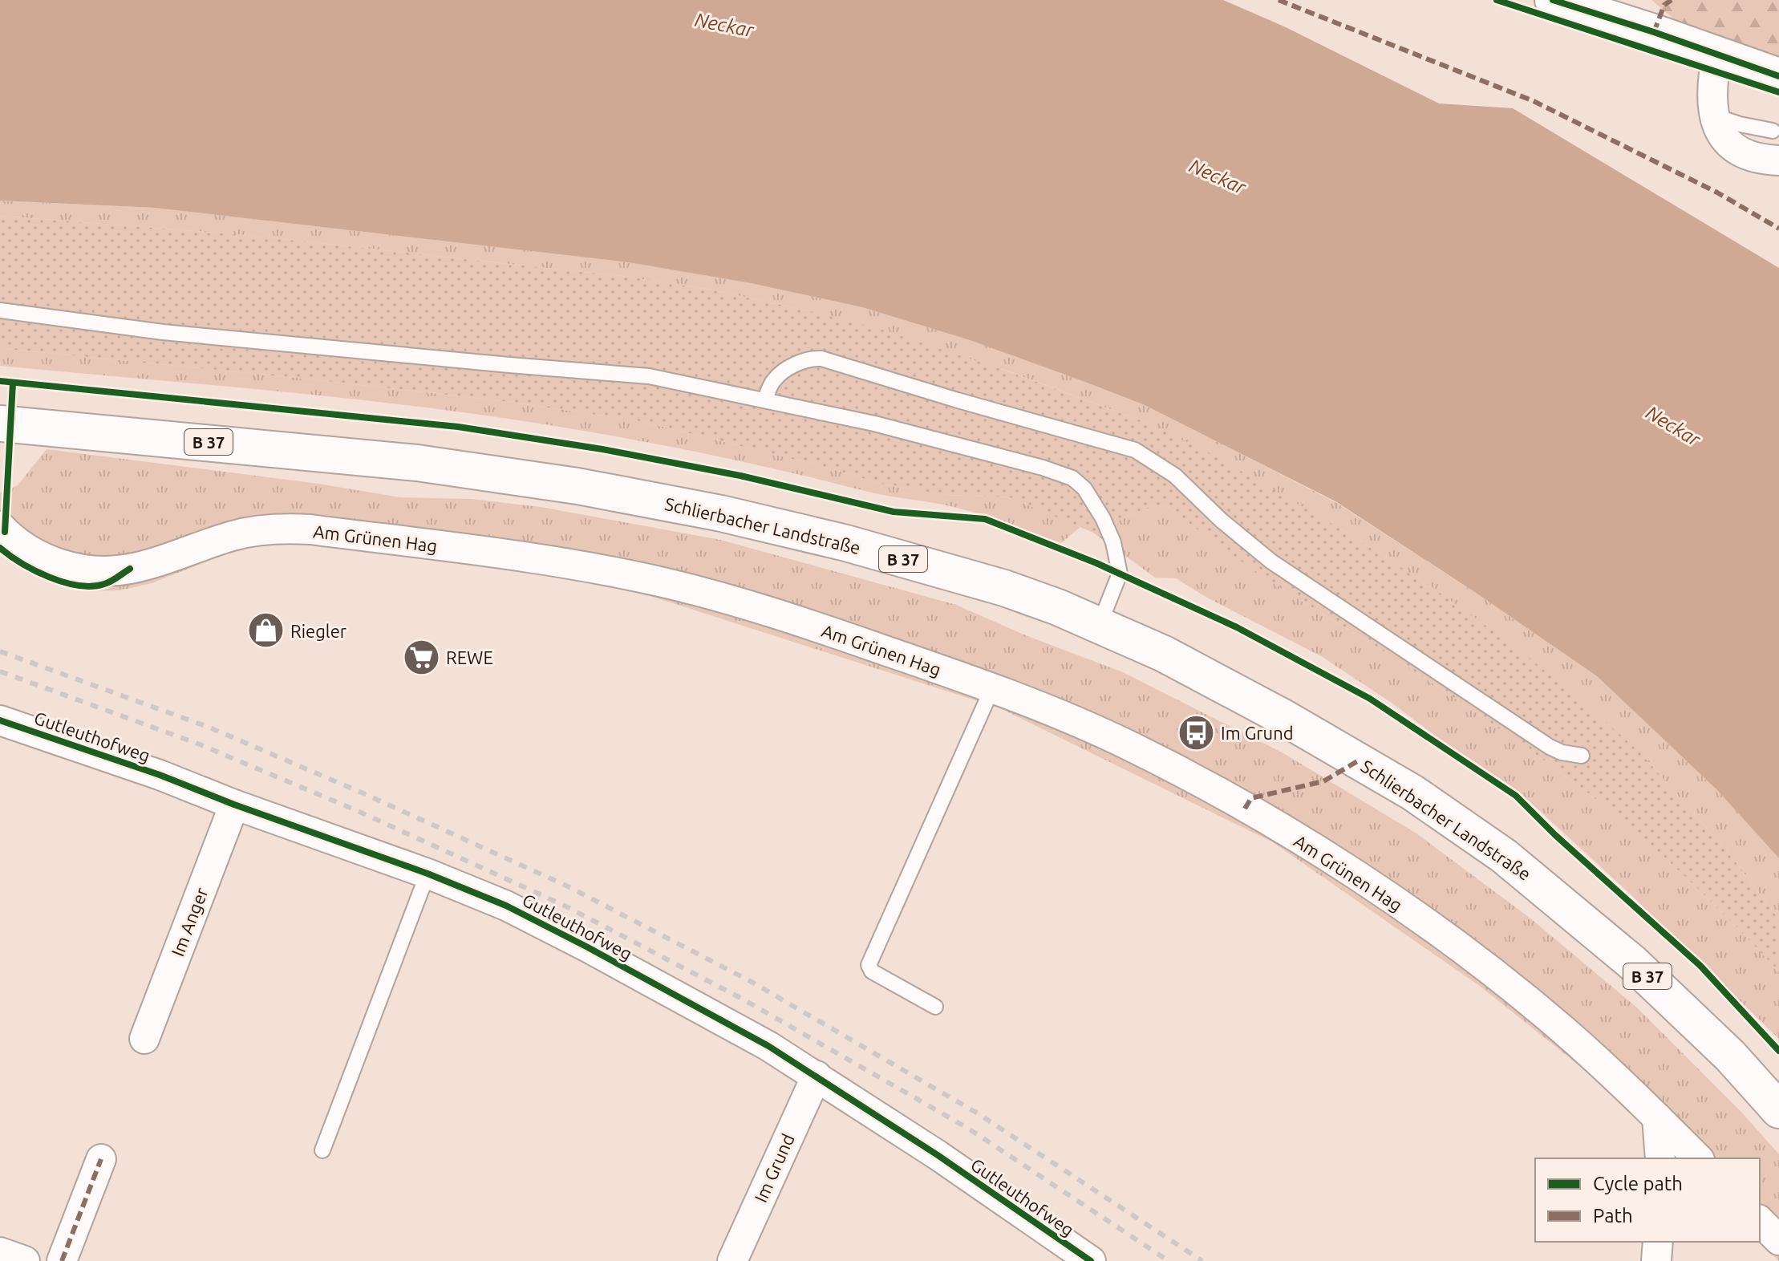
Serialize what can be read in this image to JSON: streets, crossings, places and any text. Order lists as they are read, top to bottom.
{
  "streets": {
    "main road": ["B 37", "Schlierbacher Landstraße"],
    "street": [
      "Am Grünen Hag",
      "Gutleuthofweg",
      "Im Anger",
      "Im Grund"
    ]
  },
  "crossings": [
    ["Gutleuthofweg", "Im Anger"],
    ["Gutleuthofweg", "Im Grund"]
  ],
  "water": ["Neckar"],
  "places": {
    "shop": ["Riegler"],
    "supermarket": ["REWE"],
    "bus stop": ["Im Grund"]
  },
  "legend": ["Cycle path", "Path"]
}
